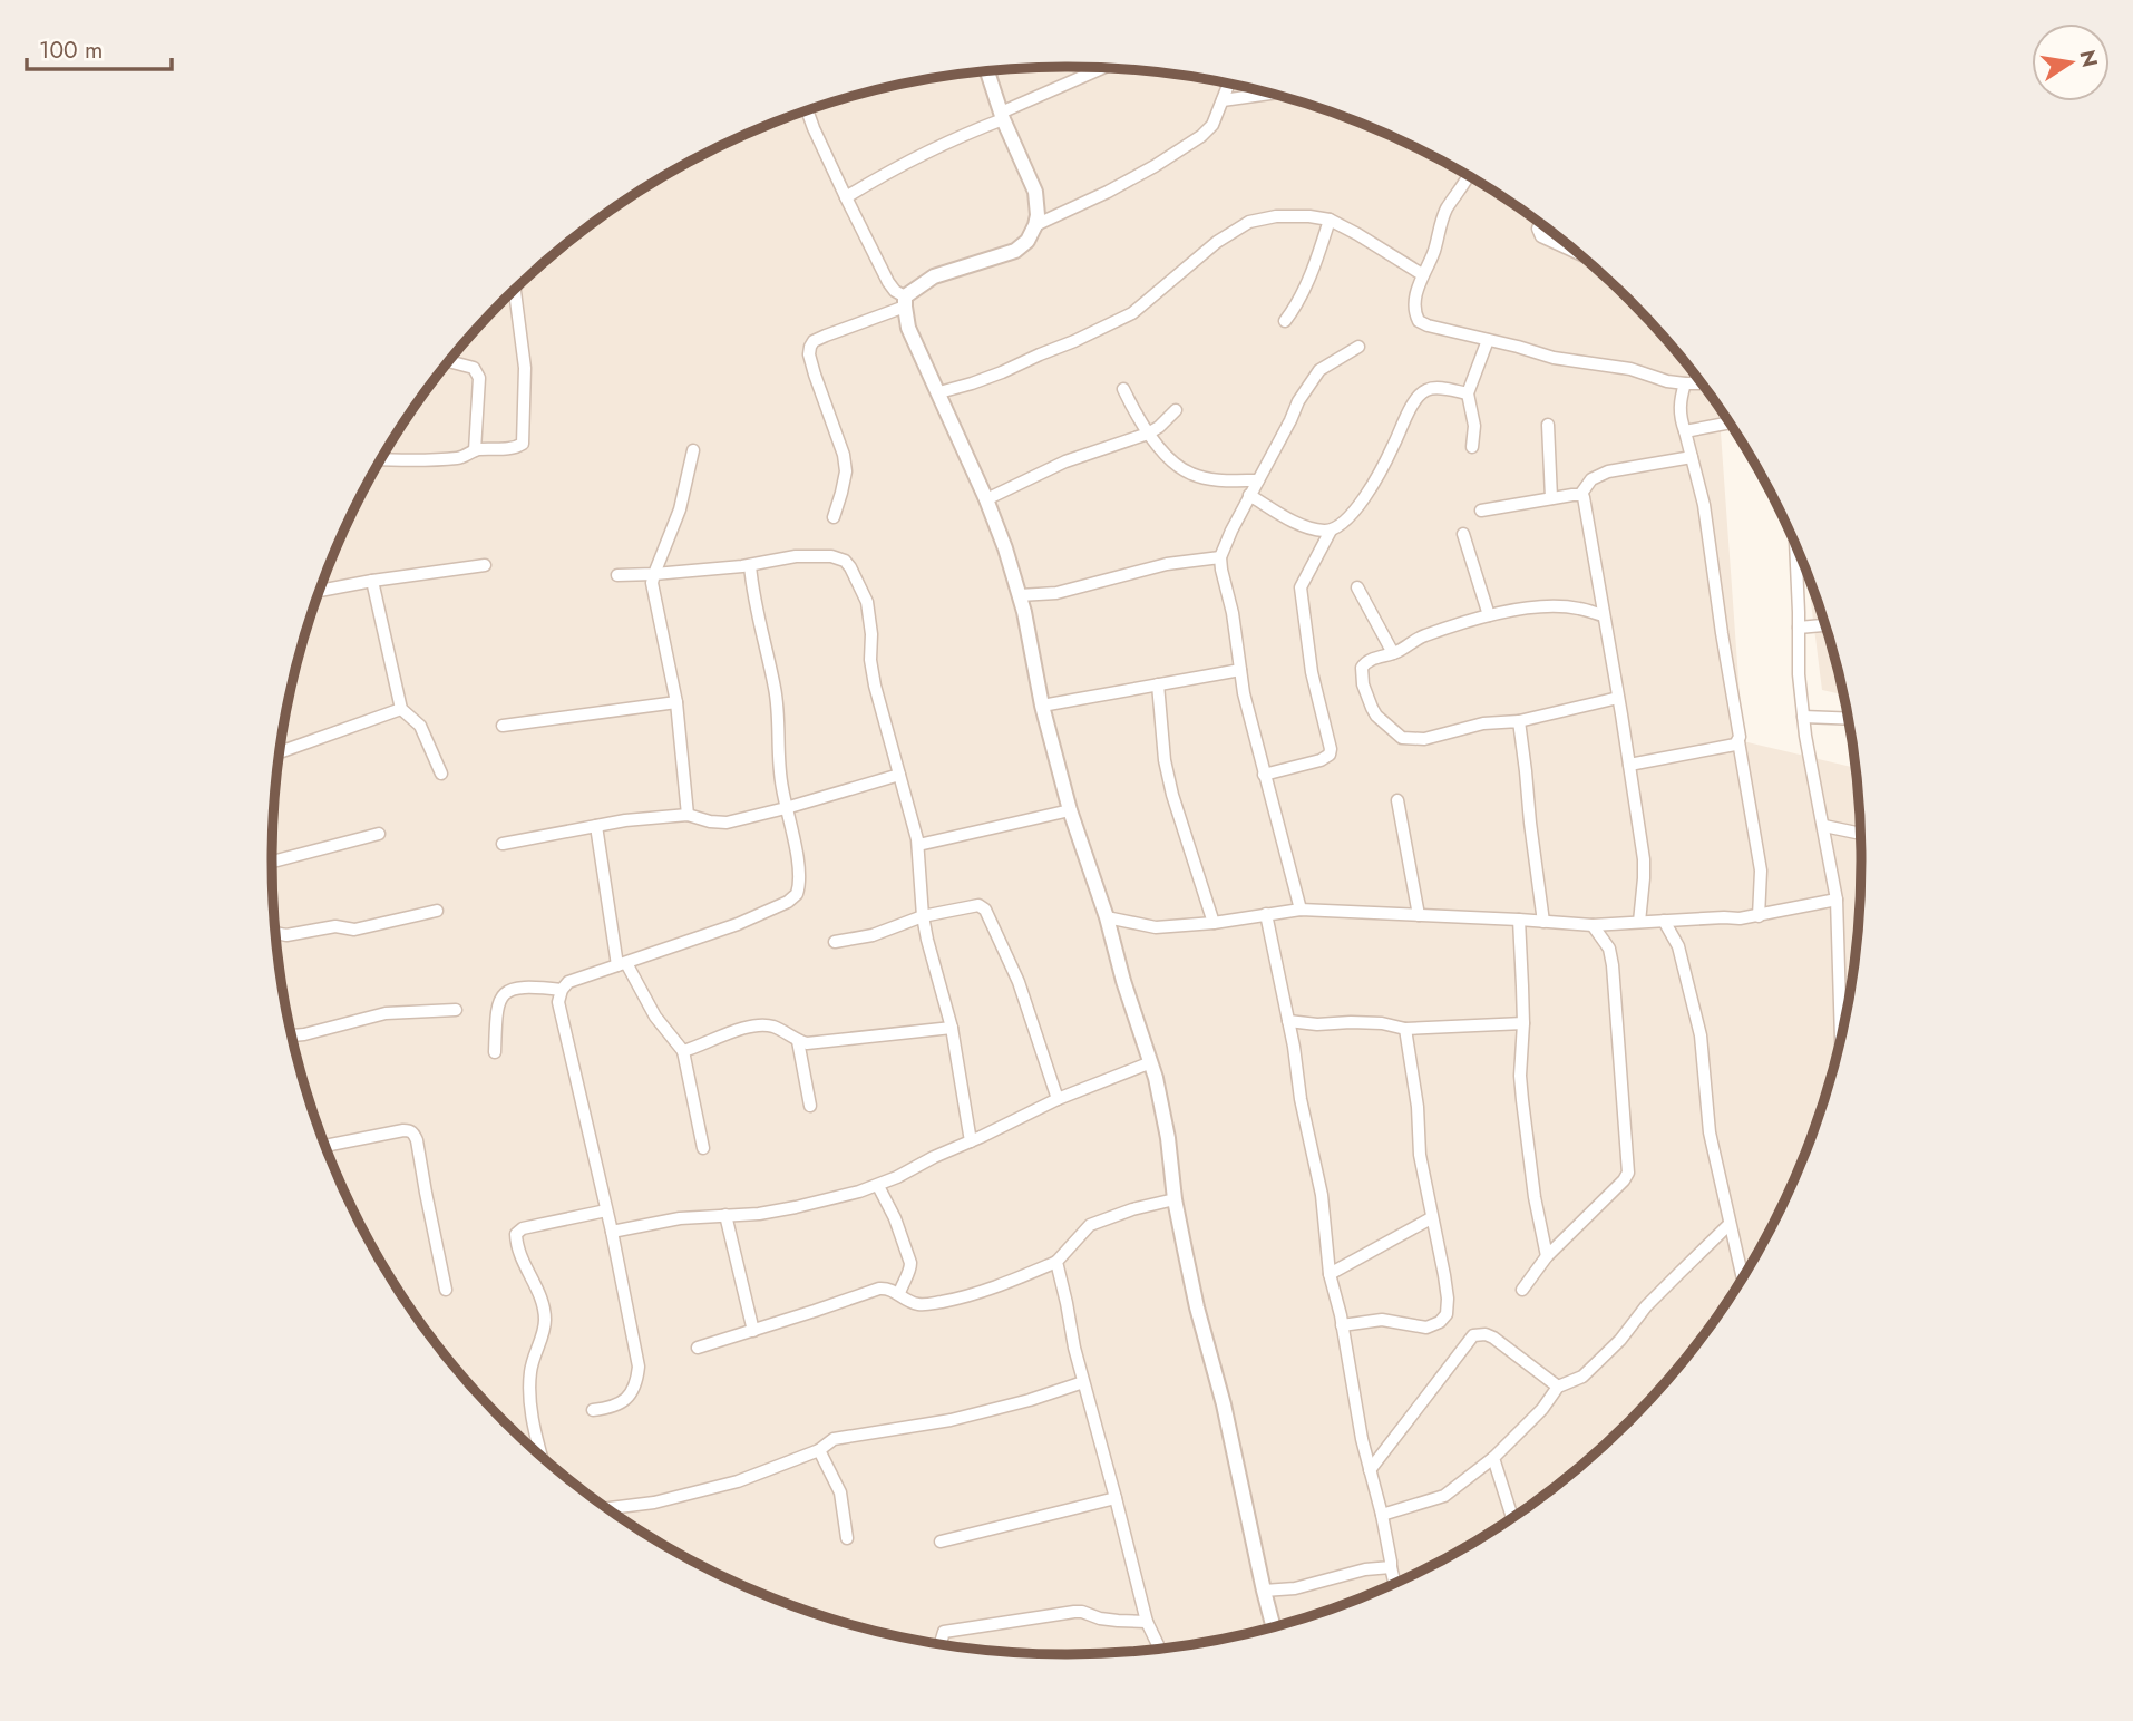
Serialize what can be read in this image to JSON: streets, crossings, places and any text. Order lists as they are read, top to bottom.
{
  "scale_bar": "100 m",
  "north": "right"
}
